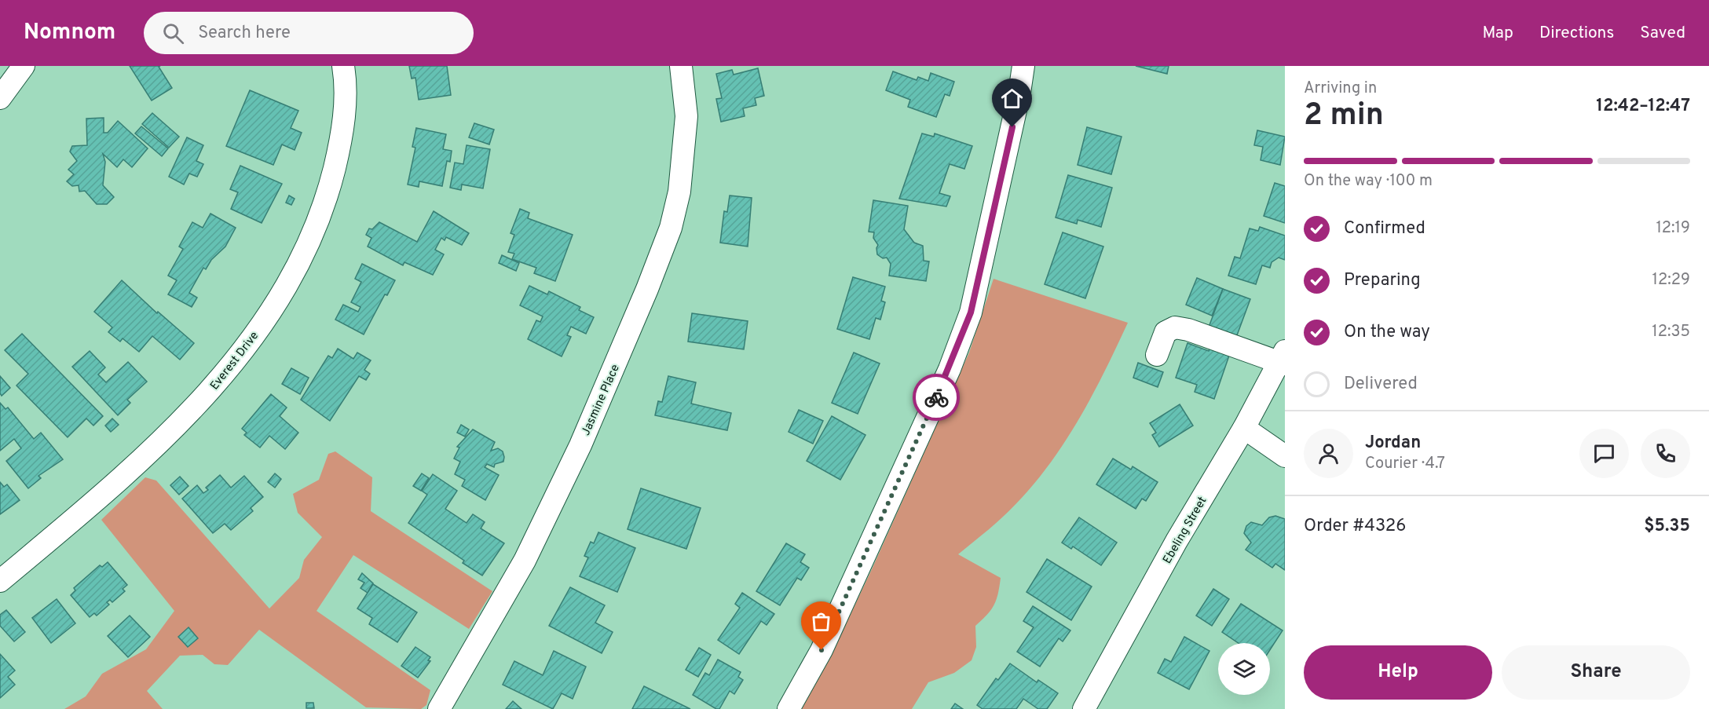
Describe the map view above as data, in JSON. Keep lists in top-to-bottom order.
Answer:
{
  "streets": {
    "street": ["Everest Drive", "Jasmine Place", "Ebeling Street"]
  },
  "page": {
    "header": "Nomnom",
    "search": "Search here",
    "nav": ["Map", "Directions", "Saved"],
    "heading": ["2 min", "Arriving in", "12:42–12:47"],
    "panel": [
      "Jordan",
      "Courier · 4.7",
      "Order #4326",
      "$5.35"
    ],
    "bar": "On the way · 100 m",
    "list": [
      ["Confirmed", "12:19"],
      ["Preparing", "12:29"],
      ["On the way", "12:35"],
      "Delivered"
    ],
    "buttons": ["Help", "Share"]
  }
}
